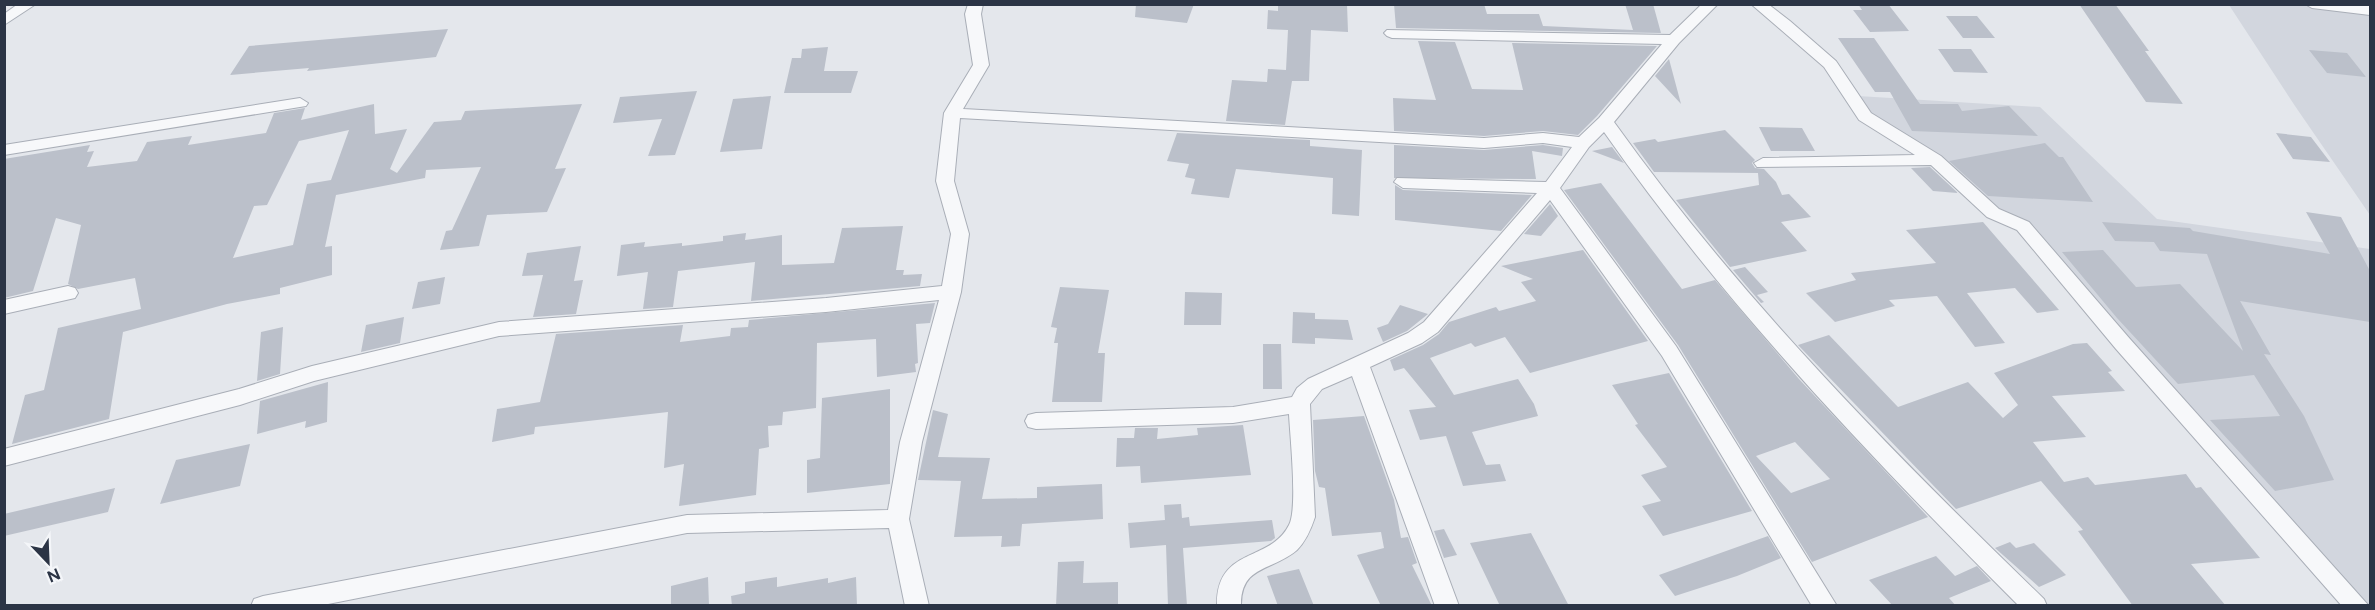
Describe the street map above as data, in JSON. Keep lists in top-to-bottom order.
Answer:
{
  "north": "bottom right"
}
